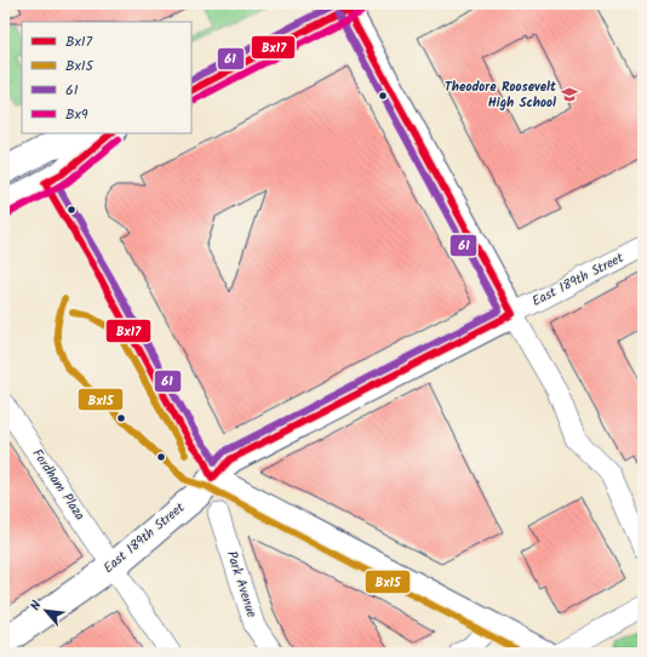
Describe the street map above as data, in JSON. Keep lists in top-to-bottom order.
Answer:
{
  "streets": {
    "main road": ["East 189th Street"],
    "street": ["Fordham Plaza", "Park Avenue"]
  },
  "crossings": [
    ["East 189th Street", "Fordham Plaza"]
  ],
  "places": {
    "school or university": ["Theodore Roosevelt High School"]
  },
  "lines": [
    "transit line Bx17",
    "transit line 61",
    "transit line Bx9",
    "transit line Bx15"
  ],
  "legend": [
    "Bx17",
    "Bx15",
    "61",
    "Bx9"
  ],
  "north": "top left"
}
